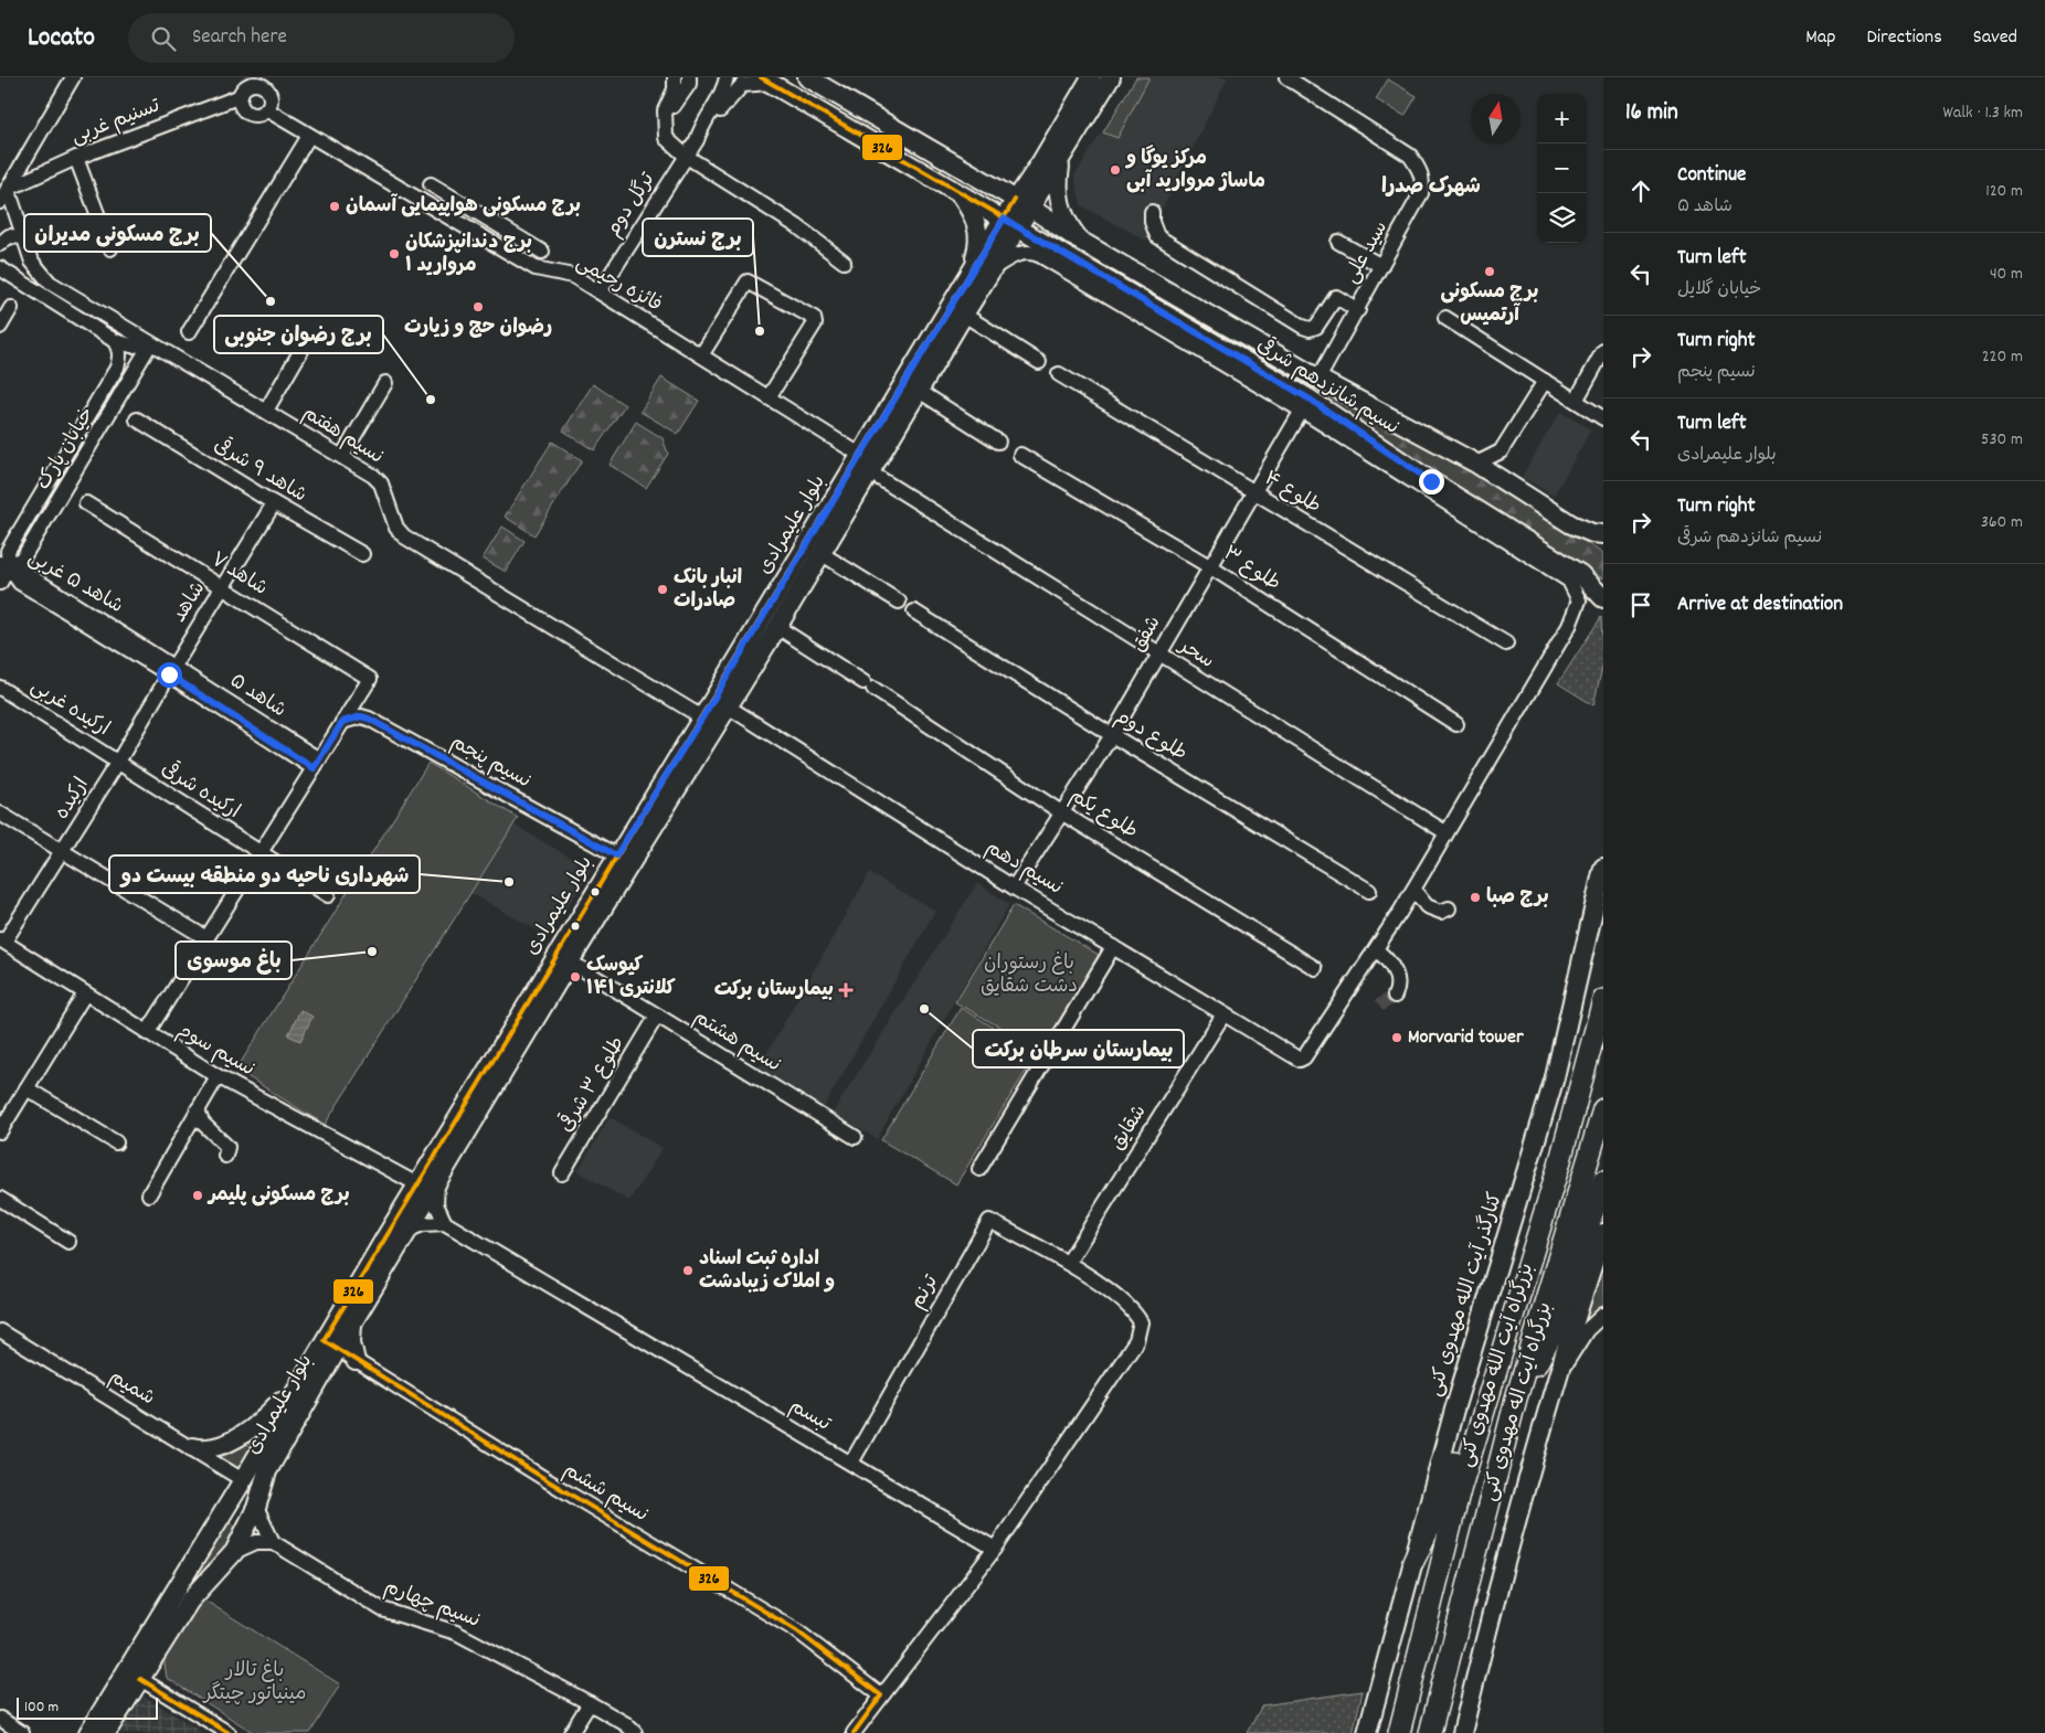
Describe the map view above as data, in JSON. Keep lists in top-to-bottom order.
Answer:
{
  "streets": {
    "highway": ["بزرگراه آیت الله مهدوی کنی", "بزرگراه آیت اله مهدوی کنی"],
    "main road": ["نسیم شانزدهم شرقی", "بلوار علیمرادی", "کنارگذر آیت الله مهدوی کنی"],
    "street": [
      "تسنیم غربی",
      "ترگل دوم",
      "سید علی",
      "فائزه رحیمی",
      "نسیم هفتم",
      "خیابان پارک",
      "شاهد ۹ شرقی",
      "طلوع ۴",
      "طلوع ۳",
      "شاهد ۷",
      "شاهد ۵ غربی",
      "شاهد",
      "شفق",
      "سحر",
      "شاهد ۵",
      "ارکیده غربی",
      "طلوع دوم",
      "نسیم پنجم",
      "ارکیده شرقی",
      "ارکیده",
      "طلوع یکم",
      "نسیم دهم",
      "نسیم هشتم",
      "نسیم سوم",
      "طلوع ۳ شرقی",
      "شقایق",
      "ترنم",
      "شمیم",
      "تبسم",
      "نسیم ششم",
      "نسیم چهارم"
    ]
  },
  "crossings": [
    ["تسنیم غربی", "فائزه رحیمی"],
    ["تسنیم غربی", "نسیم هفتم"],
    ["ترگل دوم", "فائزه رحیمی"],
    ["ترگل دوم", "نسیم شانزدهم شرقی"],
    ["سید علی", "نسیم شانزدهم شرقی"],
    ["فائزه رحیمی", "بلوار علیمرادی"],
    ["نسیم شانزدهم شرقی", "بلوار علیمرادی"],
    ["نسیم شانزدهم شرقی", "شفق"],
    ["نسیم هفتم", "خیابان پارک"],
    ["نسیم هفتم", "بلوار علیمرادی"],
    ["خیابان پارک", "شاهد ۵ غربی"],
    ["شاهد ۹ شرقی", "شاهد"],
    ["طلوع ۴", "شفق"],
    ["بلوار علیمرادی", "سحر"],
    ["بلوار علیمرادی", "نسیم پنجم"],
    ["بلوار علیمرادی", "طلوع یکم"],
    ["بلوار علیمرادی", "نسیم دهم"],
    ["بلوار علیمرادی", "نسیم هشتم"],
    ["بلوار علیمرادی", "نسیم سوم"],
    ["بلوار علیمرادی", "شمیم"],
    ["بلوار علیمرادی", "نسیم ششم"],
    ["طلوع ۳", "شفق"],
    ["شاهد ۷", "شاهد"],
    ["شاهد ۷", "نسیم پنجم"],
    ["شاهد ۵ غربی", "شاهد"],
    ["شاهد ۵ غربی", "شاهد ۵"],
    ["شاهد ۵ غربی", "ارکیده"],
    ["شاهد", "شاهد ۵"],
    ["شاهد", "ارکیده"],
    ["شفق", "سحر"],
    ["شفق", "طلوع دوم"],
    ["شفق", "طلوع یکم"],
    ["شفق", "نسیم دهم"],
    ["شاهد ۵", "ارکیده"],
    ["ارکیده غربی", "ارکیده شرقی"],
    ["ارکیده غربی", "ارکیده"],
    ["ارکیده شرقی", "ارکیده"],
    ["ارکیده", "نسیم سوم"],
    ["نسیم دهم", "شقایق"],
    ["نسیم هشتم", "طلوع ۳ شرقی"],
    ["شقایق", "ترنم"],
    ["ترنم", "تبسم"]
  ],
  "districts": ["شهرک صدرا"],
  "parks": ["باغ رستوران دشت شقایق", "باغ تالار مینیاتور چیتگر"],
  "places": {
    "other": [
      "مرکز یوگا و ماساژ مروارید آبی",
      "برج مسکونی هواپیمایی آسمان",
      "برج دندانپزشکان مروارید ۱",
      "برج مسکونی آرتمیس",
      "برج مسکونی مدیران",
      "رضوان حج و زیارت",
      "برج نسترن",
      "برج رضوان جنوبی",
      "انبار بانک صادرات",
      "شهرداری ناحیه دو منطقه بیست دو",
      "برج صبا",
      "باغ موسوی",
      "کیوسک کلانتری ۱۴۱",
      "بیمارستان سرطان برکت",
      "Morvarid tower",
      "برج مسکونی پلیمر",
      "اداره ثبت اسناد و املاک زیبادشت"
    ],
    "health": ["بیمارستان برکت"]
  },
  "lines": ["transit line 326"],
  "scale_bar": "100 m",
  "north": "top",
  "page": {
    "header": "Locato",
    "search": "Search here",
    "nav": ["Map", "Directions", "Saved"],
    "heading": ["16 min", "Walk · 1.3 km"],
    "map_buttons": ["+", "−"],
    "list": [
      ["Continue", "شاهد ۵", "120 m"],
      ["Turn left", "خیابان گلایل", "40 m"],
      ["Turn right", "نسیم پنجم", "220 m"],
      ["Turn left", "بلوار علیمرادی", "530 m"],
      ["Turn right", "نسیم شانزدهم شرقی", "360 m"],
      "Arrive at destination"
    ],
    "scale": "100 m"
  }
}
